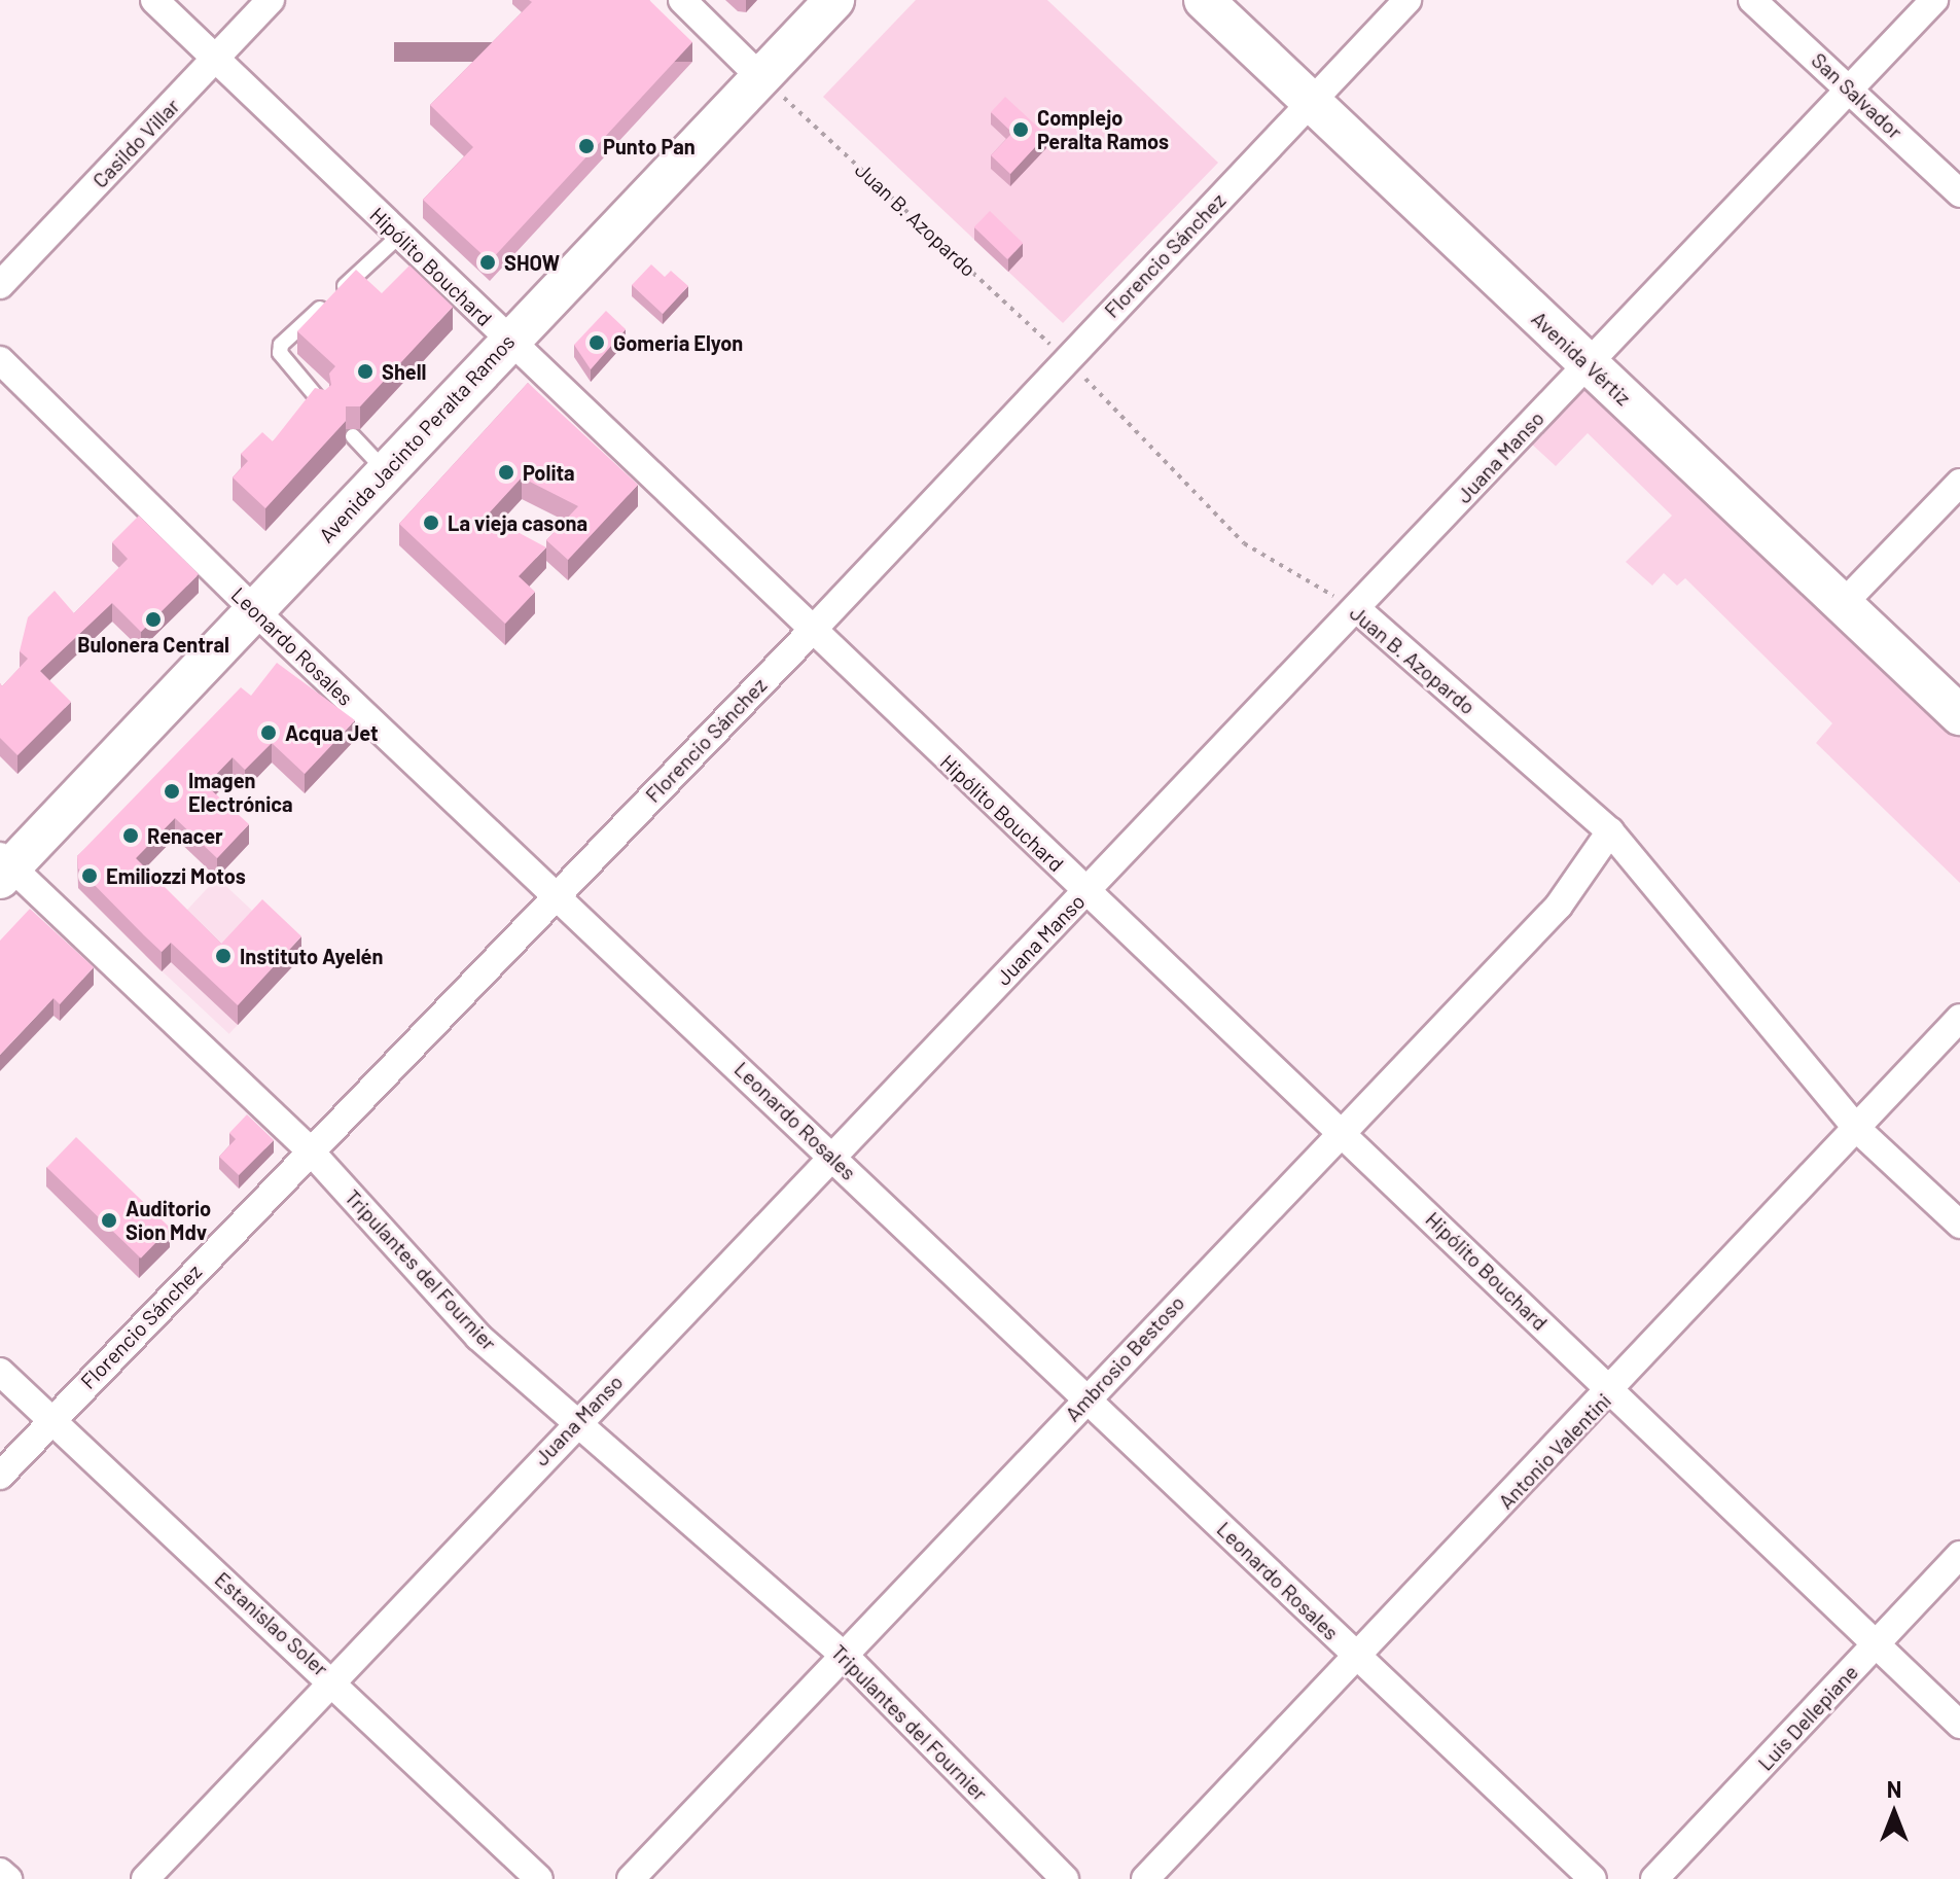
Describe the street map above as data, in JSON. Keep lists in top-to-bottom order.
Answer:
{
  "streets": {
    "main road": ["Avenida Vértiz", "Avenida Jacinto Peralta Ramos"],
    "street": [
      "San Salvador",
      "Casildo Villar",
      "Juan B. Azopardo",
      "Florencio Sánchez",
      "Hipólito Bouchard",
      "Juana Manso",
      "Leonardo Rosales",
      "Tripulantes del Fournier",
      "Ambrosio Bestoso",
      "Antonio Valentini",
      "Estanislao Soler",
      "Luis Dellepiane"
    ]
  },
  "crossings": [
    ["San Salvador", "Juana Manso"],
    ["Casildo Villar", "Hipólito Bouchard"],
    ["Juan B. Azopardo", "Florencio Sánchez"],
    ["Juan B. Azopardo", "Avenida Jacinto Peralta Ramos"],
    ["Juan B. Azopardo", "Juana Manso"],
    ["Juan B. Azopardo", "Ambrosio Bestoso"],
    ["Juan B. Azopardo", "Antonio Valentini"],
    ["Florencio Sánchez", "Hipólito Bouchard"],
    ["Florencio Sánchez", "Avenida Vértiz"],
    ["Florencio Sánchez", "Leonardo Rosales"],
    ["Florencio Sánchez", "Tripulantes del Fournier"],
    ["Florencio Sánchez", "Estanislao Soler"],
    ["Hipólito Bouchard", "Avenida Jacinto Peralta Ramos"],
    ["Hipólito Bouchard", "Juana Manso"],
    ["Hipólito Bouchard", "Ambrosio Bestoso"],
    ["Hipólito Bouchard", "Antonio Valentini"],
    ["Hipólito Bouchard", "Luis Dellepiane"],
    ["Avenida Vértiz", "Juana Manso"],
    ["Avenida Jacinto Peralta Ramos", "Leonardo Rosales"],
    ["Avenida Jacinto Peralta Ramos", "Tripulantes del Fournier"],
    ["Juana Manso", "Leonardo Rosales"],
    ["Juana Manso", "Tripulantes del Fournier"],
    ["Juana Manso", "Estanislao Soler"],
    ["Leonardo Rosales", "Ambrosio Bestoso"],
    ["Leonardo Rosales", "Antonio Valentini"],
    ["Tripulantes del Fournier", "Ambrosio Bestoso"]
  ],
  "places": [
    "Complejo Peralta Ramos",
    "Punto Pan",
    "SHOW",
    "Gomeria Elyon",
    "Shell",
    "Polita",
    "La vieja casona",
    "Bulonera Central",
    "Acqua Jet",
    "Imagen Electrónica",
    "Renacer",
    "Emiliozzi Motos",
    "Instituto Ayelén",
    "Auditorio Sion Mdv"
  ],
  "north": "top"
}
